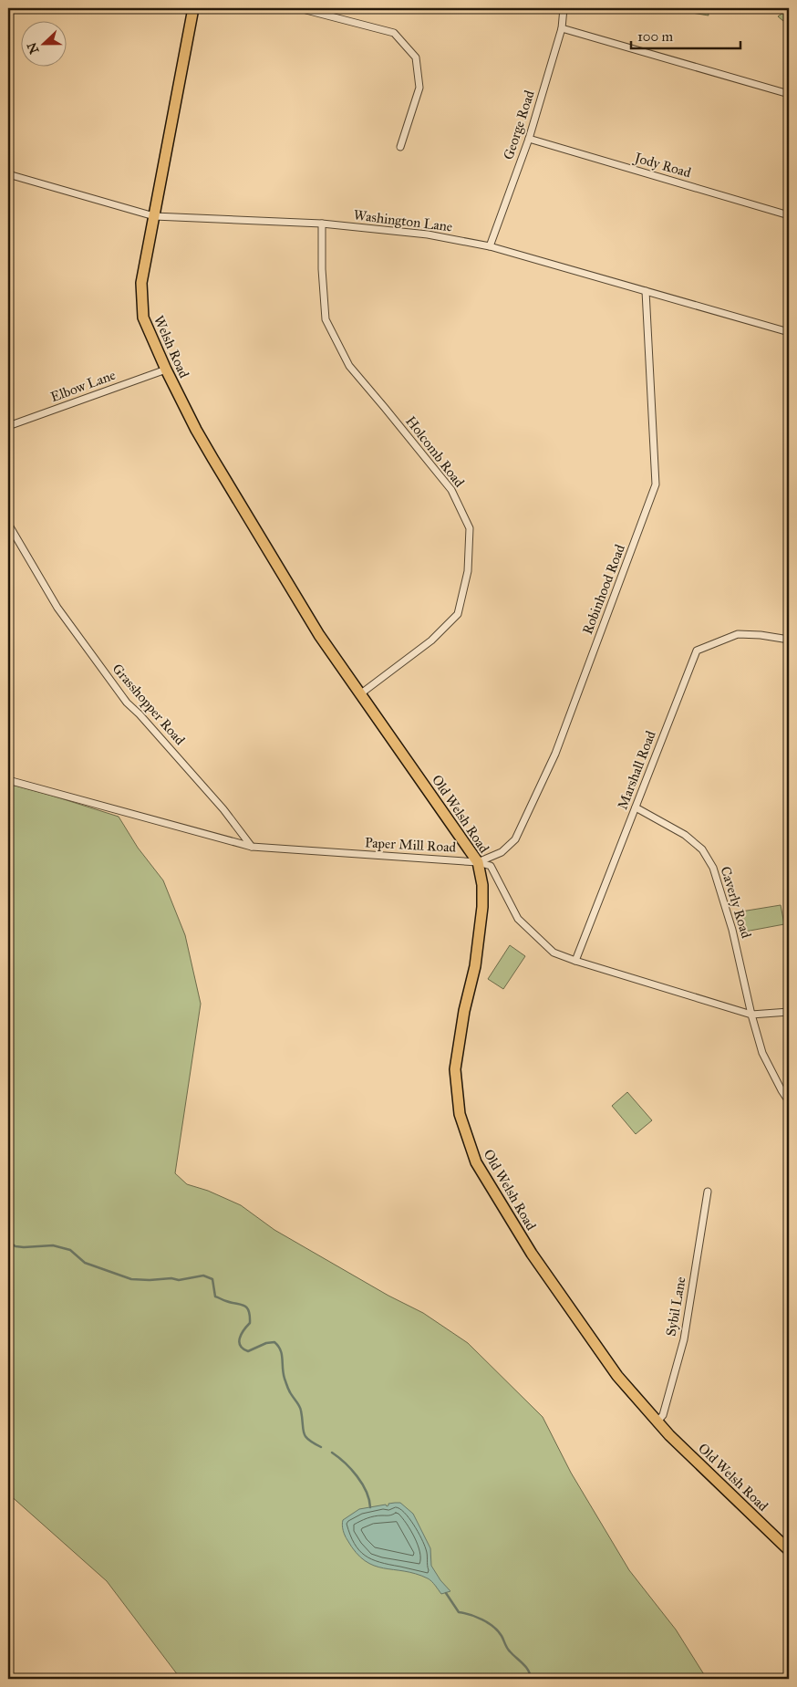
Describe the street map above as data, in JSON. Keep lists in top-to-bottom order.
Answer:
{
  "streets": {
    "main road": ["Welsh Road", "Old Welsh Road"],
    "street": [
      "George Road",
      "Jody Road",
      "Washington Lane",
      "Elbow Lane",
      "Holcomb Road",
      "Robinhood Road",
      "Grasshopper Road",
      "Marshall Road",
      "Paper Mill Road",
      "Caverly Road",
      "Sybil Lane"
    ]
  },
  "crossings": [
    ["George Road", "Jody Road"],
    ["George Road", "Washington Lane"],
    ["Washington Lane", "Welsh Road"],
    ["Washington Lane", "Holcomb Road"],
    ["Washington Lane", "Robinhood Road"],
    ["Welsh Road", "Elbow Lane"],
    ["Welsh Road", "Old Welsh Road"],
    ["Holcomb Road", "Old Welsh Road"],
    ["Robinhood Road", "Old Welsh Road"],
    ["Robinhood Road", "Paper Mill Road"],
    ["Grasshopper Road", "Paper Mill Road"],
    ["Marshall Road", "Caverly Road"],
    ["Old Welsh Road", "Paper Mill Road"],
    ["Old Welsh Road", "Sybil Lane"]
  ],
  "scale_bar": "100 m",
  "north": "left"
}
